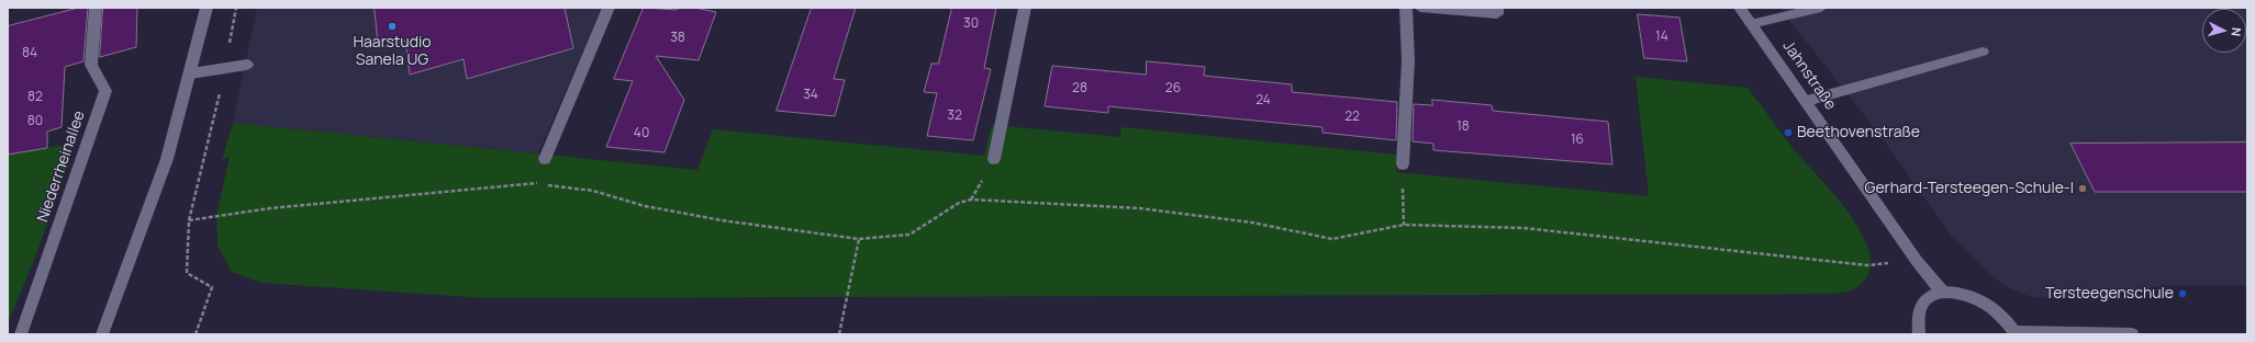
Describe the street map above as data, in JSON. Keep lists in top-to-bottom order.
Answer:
{
  "streets": {
    "street": ["Jahnstraße", "Niederrheinallee"]
  },
  "places": [
    "Haarstudio Sanela UG",
    "Beethovenstraße",
    "Gerhard-Tersteegen-Schule-I",
    "Tersteegenschule"
  ],
  "house_numbers": [
    "30",
    "14",
    "38",
    "84",
    "28",
    "26",
    "34",
    "82",
    "24",
    "32",
    "22",
    "80",
    "18",
    "40",
    "16"
  ],
  "north": "right"
}
